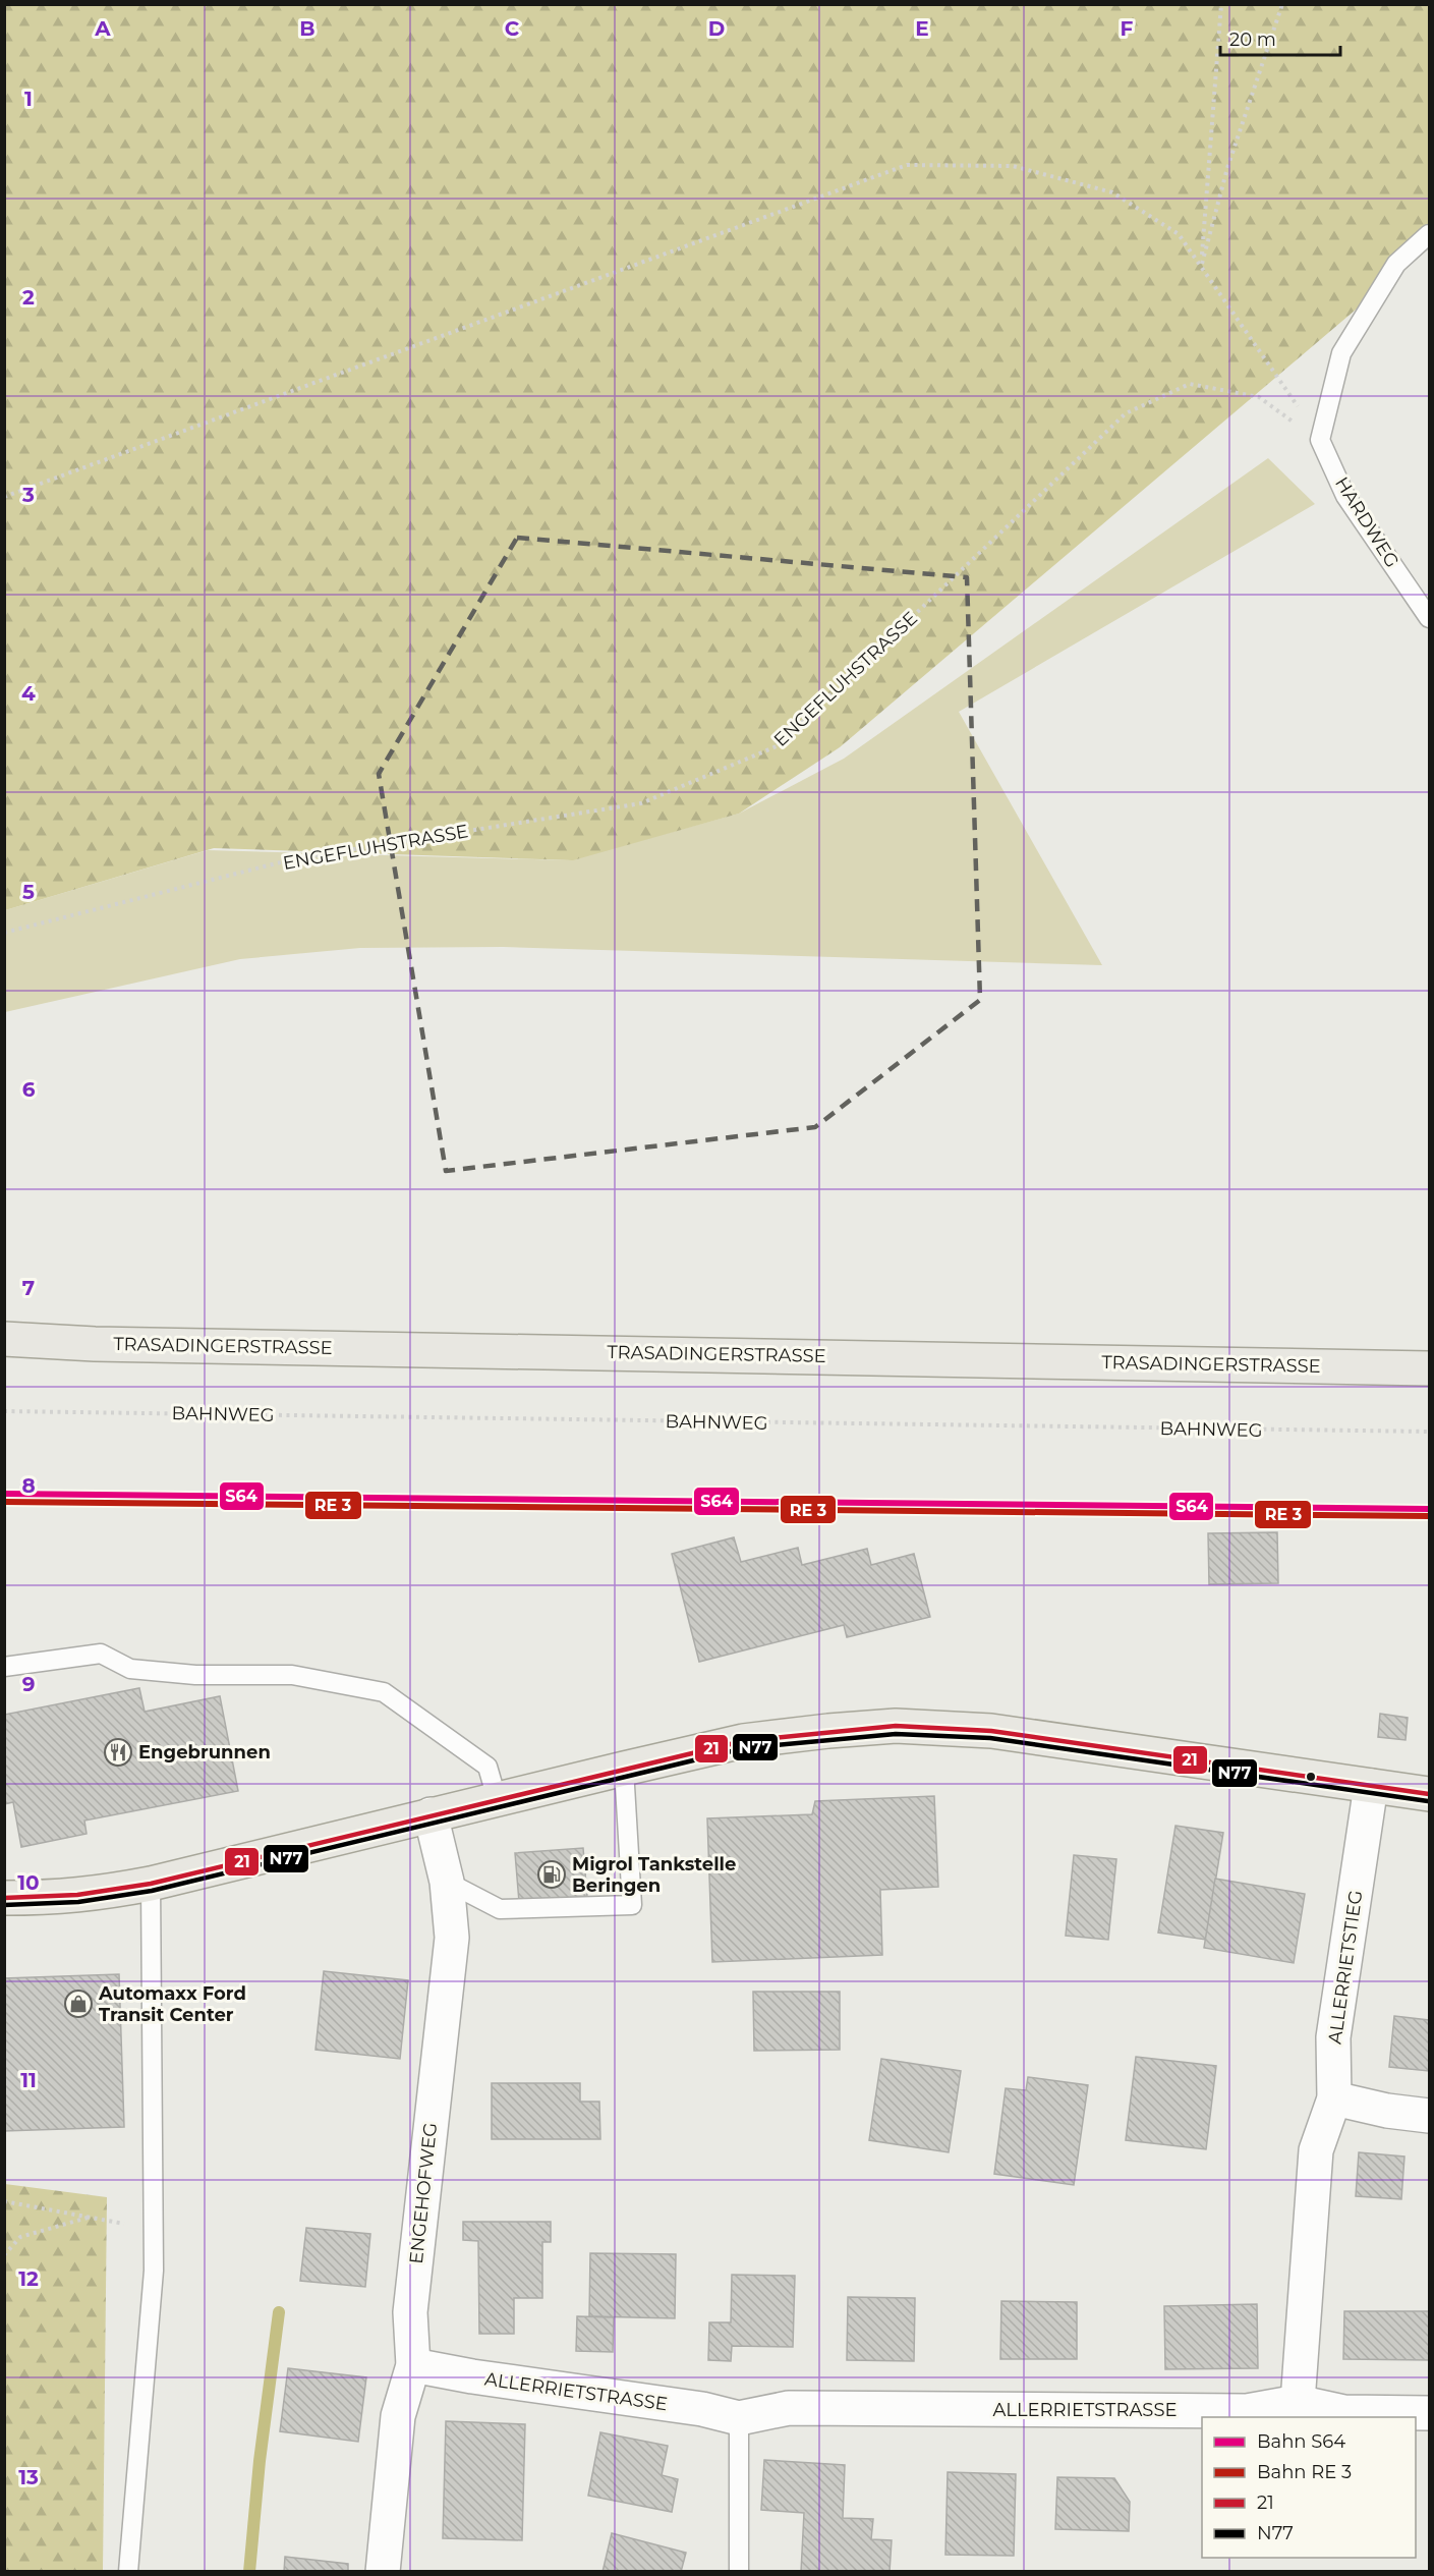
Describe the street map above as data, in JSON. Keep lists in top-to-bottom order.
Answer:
{
  "streets": {
    "main road": ["TRASADINGERSTRASSE"],
    "street": ["ALLERRIETSTIEG", "ENGEHOFWEG", "ALLERRIETSTRASSE"],
    "lane": ["HARDWEG"],
    "path": ["ENGEFLUHSTRASSE", "BAHNWEG"]
  },
  "crossings": [
    ["HARDWEG", "ENGEFLUHSTRASSE"],
    ["ALLERRIETSTIEG", "ALLERRIETSTRASSE"],
    ["ENGEHOFWEG", "ALLERRIETSTRASSE"]
  ],
  "places": {
    "restaurant": ["Engebrunnen"],
    "fuel station": ["Migrol Tankstelle Beringen"],
    "shop": ["Automaxx Ford Transit Center"]
  },
  "lines": ["rail line S64", "transit line 21", "transit line N77"],
  "legend": [
    "Bahn S64",
    "Bahn RE 3",
    "21",
    "N77"
  ],
  "scale_bar": "20 m",
  "grid": {
    "columns": [
      "A",
      "B",
      "C",
      "D",
      "E",
      "F"
    ],
    "rows": [
      "1",
      "2",
      "3",
      "4",
      "5",
      "6",
      "7",
      "8",
      "9",
      "10",
      "11",
      "12",
      "13"
    ]
  }
}
